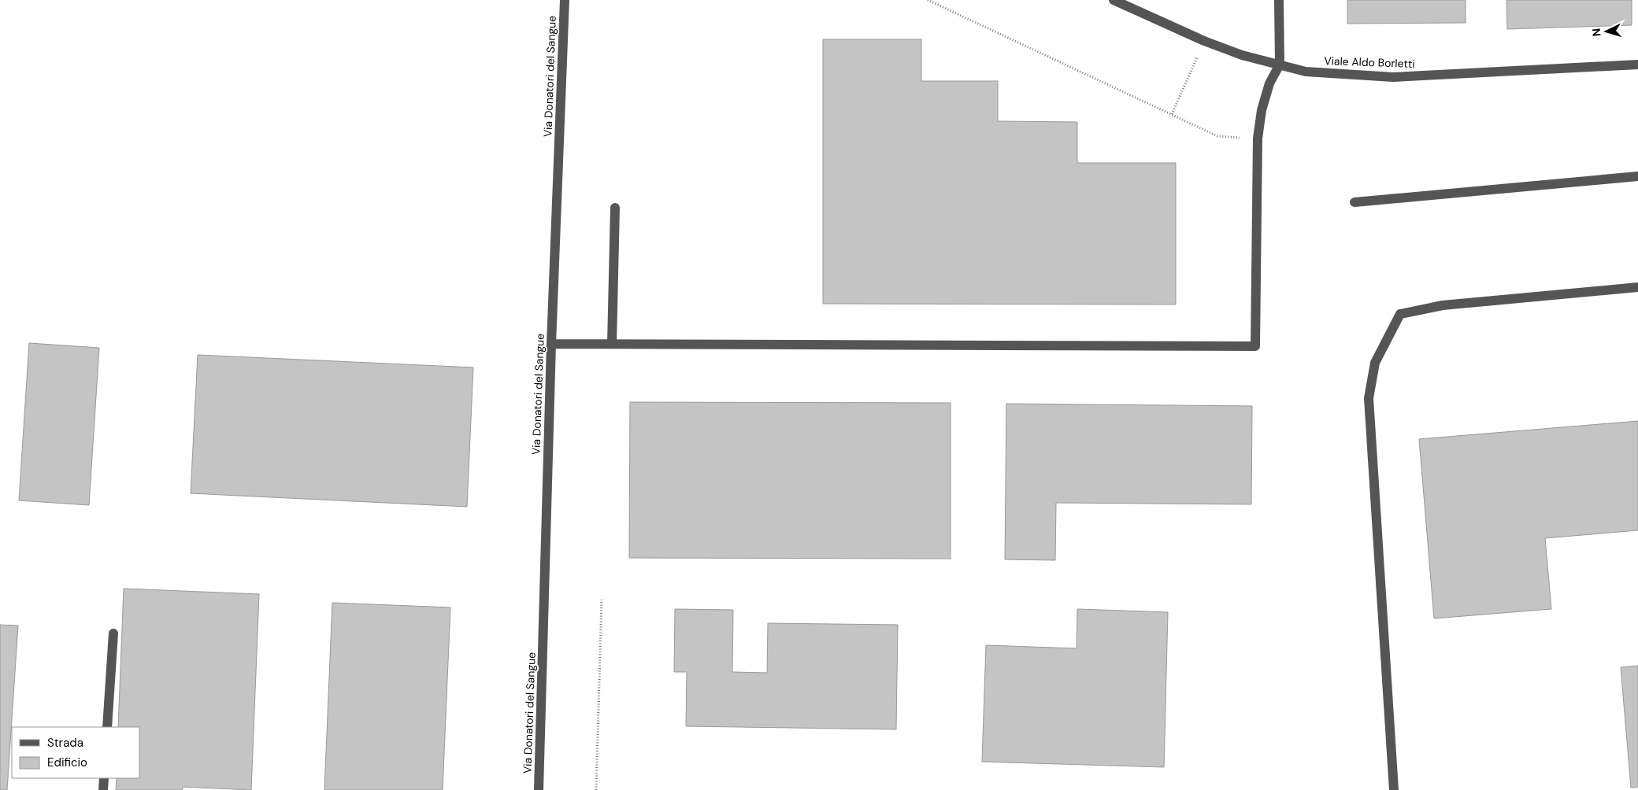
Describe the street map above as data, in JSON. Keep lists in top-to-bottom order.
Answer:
{
  "streets": {
    "street": ["Viale Aldo Borletti", "Via Donatori del Sangue"]
  },
  "legend": ["Strada", "Edificio"],
  "north": "left"
}
